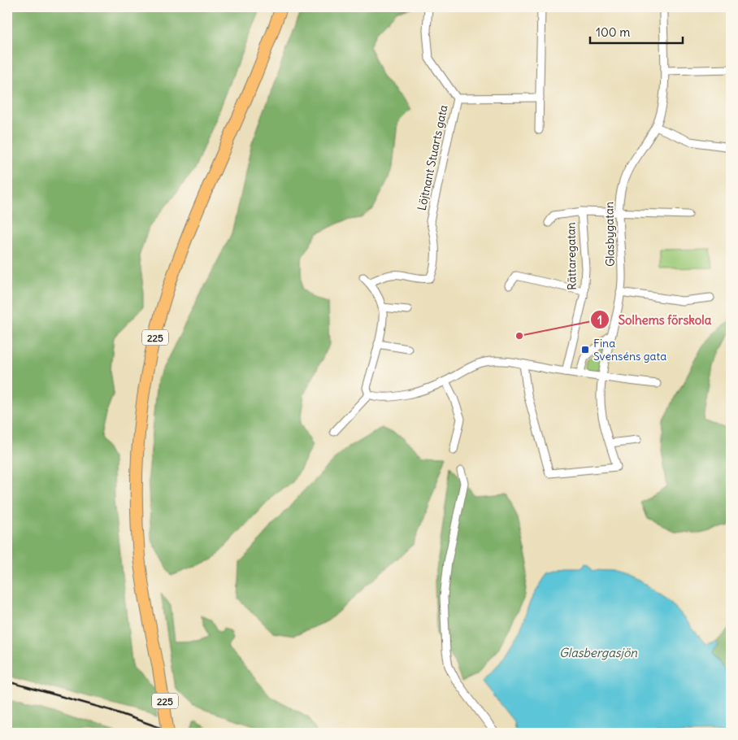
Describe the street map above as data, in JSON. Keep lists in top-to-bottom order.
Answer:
{
  "streets": {
    "main road": ["225"],
    "street": ["Löjtnant Stuarts gata", "Glasbygatan", "Rättaregatan"]
  },
  "water": ["Glasbergasjön"],
  "places": {
    "other": ["Solhems förskola"],
    "transit": ["Fina Svenséns gata"]
  },
  "scale_bar": "100 m"
}
